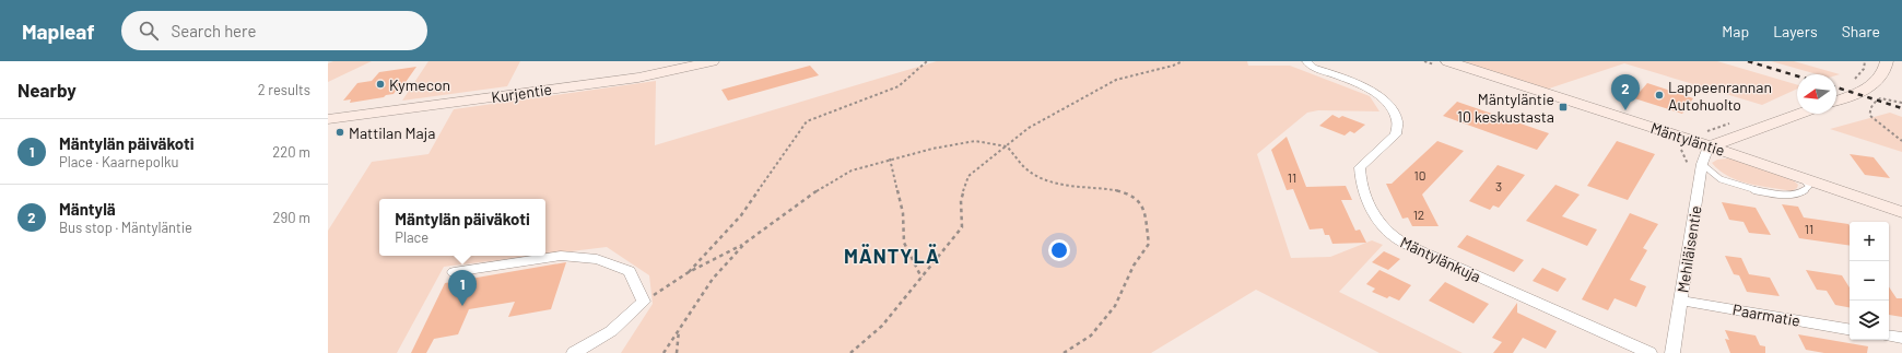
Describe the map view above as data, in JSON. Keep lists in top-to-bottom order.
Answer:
{
  "streets": {
    "street": [
      "Kurjentie",
      "Mäntyläntie",
      "Mehiläisentie",
      "Mäntylänkuja",
      "Paarmatie"
    ]
  },
  "crossings": [
    ["Mäntyläntie", "Mehiläisentie"],
    ["Mehiläisentie", "Paarmatie"]
  ],
  "districts": ["MÄNTYLÄ"],
  "places": {
    "other": ["Kymecon", "Lappeenrannan Autohuolto", "Mattilan Maja"],
    "transit": ["Mäntyläntie 10 keskustasta"]
  },
  "house_numbers": [
    "10",
    "11",
    "3",
    "12",
    "11"
  ],
  "north": "left",
  "page": {
    "header": "Mapleaf",
    "search": "Search here",
    "nav": ["Map", "Layers", "Share"],
    "heading": ["Nearby", "2 results"],
    "pins": ["2", "1"],
    "list": [
      {
        "mark": "1",
        "name": "Mäntylän päiväkoti",
        "note": "Place · Kaarnepolku",
        "value": "220 m"
      },
      {
        "mark": "2",
        "name": "Mäntylä",
        "note": "Bus stop · Mäntyläntie",
        "value": "290 m"
      }
    ],
    "popup": ["Mäntylän päiväkoti", "Place"],
    "map_buttons": ["+", "−"]
  }
}
